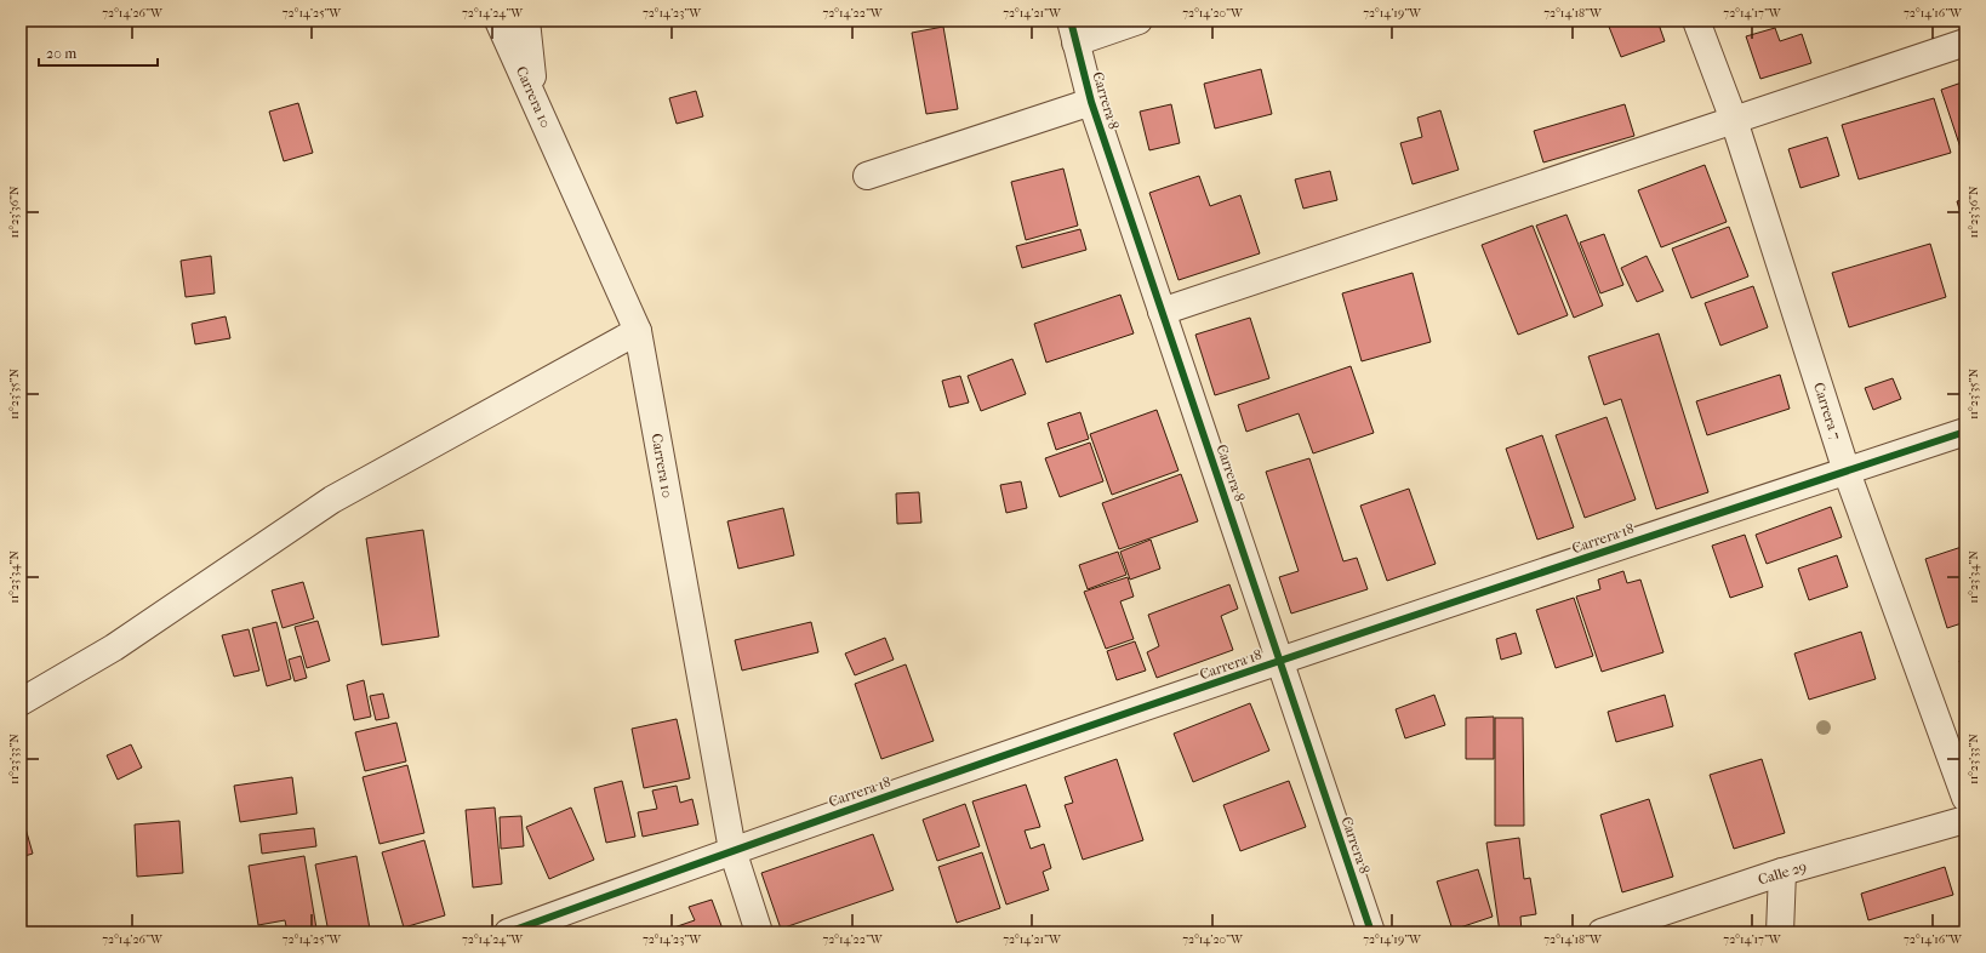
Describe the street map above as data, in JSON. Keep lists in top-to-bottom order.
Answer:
{
  "streets": {
    "street": [
      "Carrera 10",
      "Carrera 8",
      "Carrera 7",
      "Carrera 18",
      "Calle 29"
    ]
  },
  "crossings": [
    ["Carrera 10", "Carrera 18"],
    ["Carrera 8", "Carrera 18"],
    ["Carrera 7", "Carrera 18"]
  ],
  "scale_bar": "20 m",
  "coordinates": [
    "72°14'26\"W",
    "72°14'25\"W",
    "72°14'24\"W",
    "72°14'23\"W",
    "72°14'22\"W",
    "72°14'21\"W",
    "72°14'20\"W",
    "72°14'19\"W",
    "72°14'18\"W",
    "72°14'17\"W",
    "72°14'16\"W",
    "11°23'36\"N",
    "11°23'35\"N",
    "11°23'34\"N",
    "11°23'33\"N"
  ]
}
